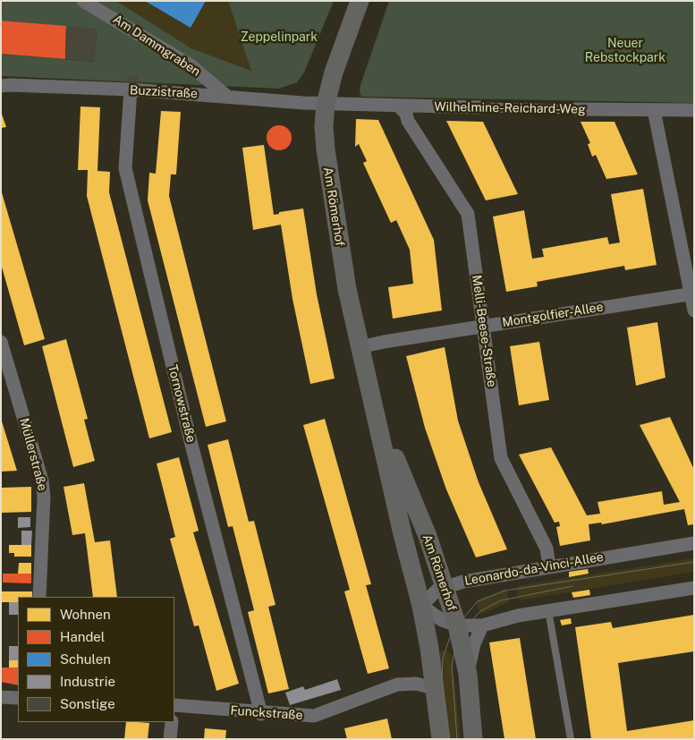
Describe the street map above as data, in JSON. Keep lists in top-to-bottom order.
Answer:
{
  "streets": {
    "main road": ["Am Römerhof"],
    "street": [
      "Am Dammgraben",
      "Buzzistraße",
      "Wilhelmine-Reichard-Weg",
      "Montgolfier-Allee",
      "Melli-Beese-Straße",
      "Tornowstraße",
      "Müllerstraße",
      "Leonardo-da-Vinci-Allee",
      "Funckstraße"
    ]
  },
  "crossings": [
    ["Am Dammgraben", "Buzzistraße"],
    ["Buzzistraße", "Wilhelmine-Reichard-Weg"],
    ["Buzzistraße", "Am Römerhof"],
    ["Buzzistraße", "Tornowstraße"],
    ["Wilhelmine-Reichard-Weg", "Am Römerhof"],
    ["Wilhelmine-Reichard-Weg", "Melli-Beese-Straße"],
    ["Am Römerhof", "Montgolfier-Allee"],
    ["Am Römerhof", "Leonardo-da-Vinci-Allee"],
    ["Am Römerhof", "Funckstraße"],
    ["Montgolfier-Allee", "Melli-Beese-Straße"],
    ["Melli-Beese-Straße", "Leonardo-da-Vinci-Allee"],
    ["Tornowstraße", "Funckstraße"]
  ],
  "parks": ["Zeppelinpark", "Neuer Rebstockpark"],
  "legend": [
    "Wohnen",
    "Handel",
    "Schulen",
    "Industrie",
    "Sonstige"
  ]
}
